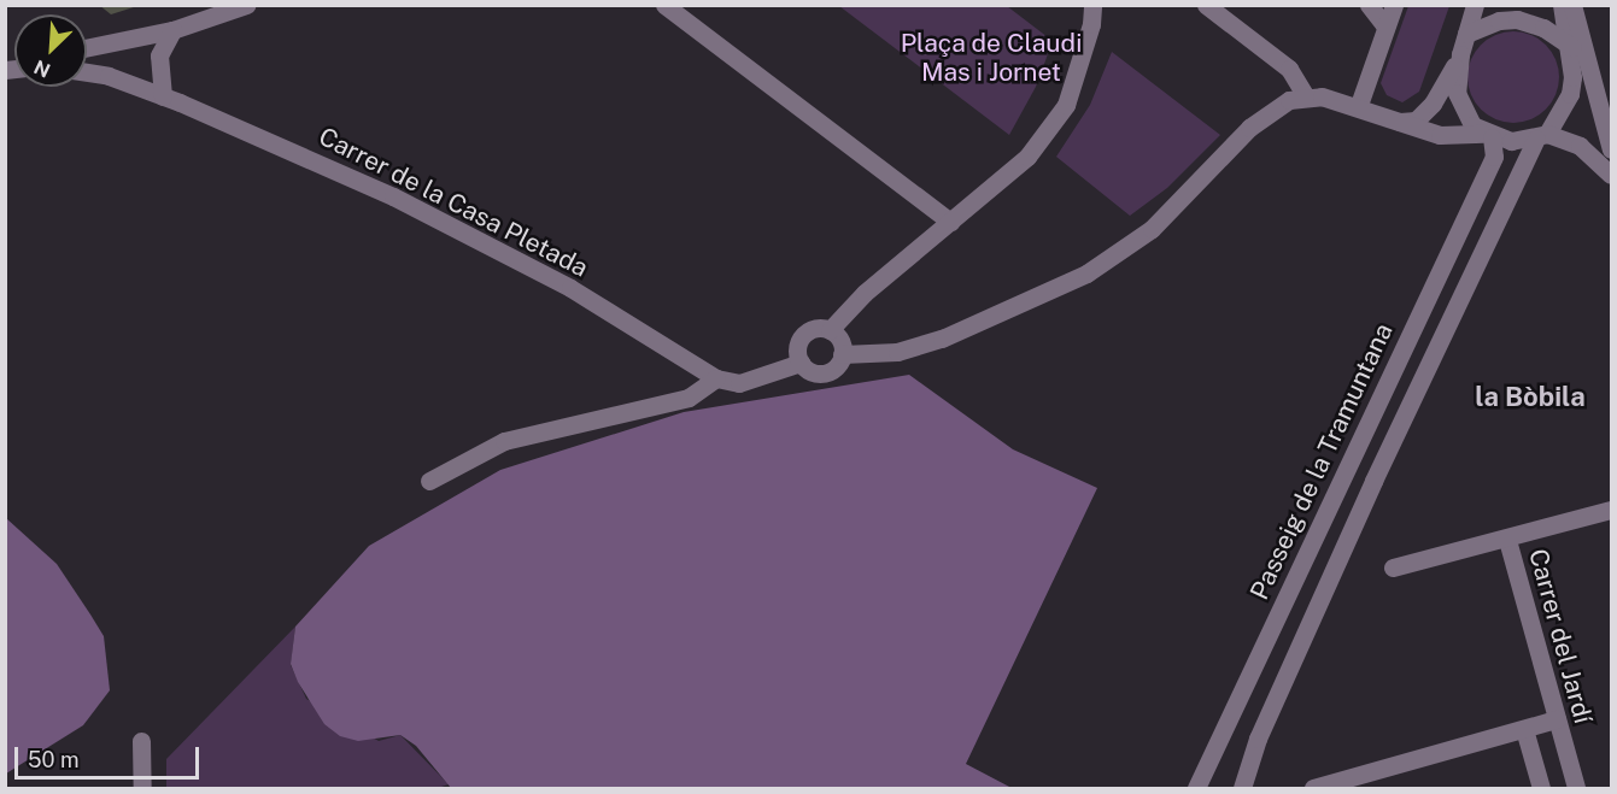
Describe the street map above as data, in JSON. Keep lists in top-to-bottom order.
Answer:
{
  "streets": {
    "street": ["Carrer de la Casa Pletada", "Passeig de la Tramuntana", "Carrer del Jardí"]
  },
  "districts": ["la Bòbila"],
  "parks": ["Plaça de Claudi Mas i Jornet"],
  "scale_bar": "50 m",
  "north": "bottom left"
}
